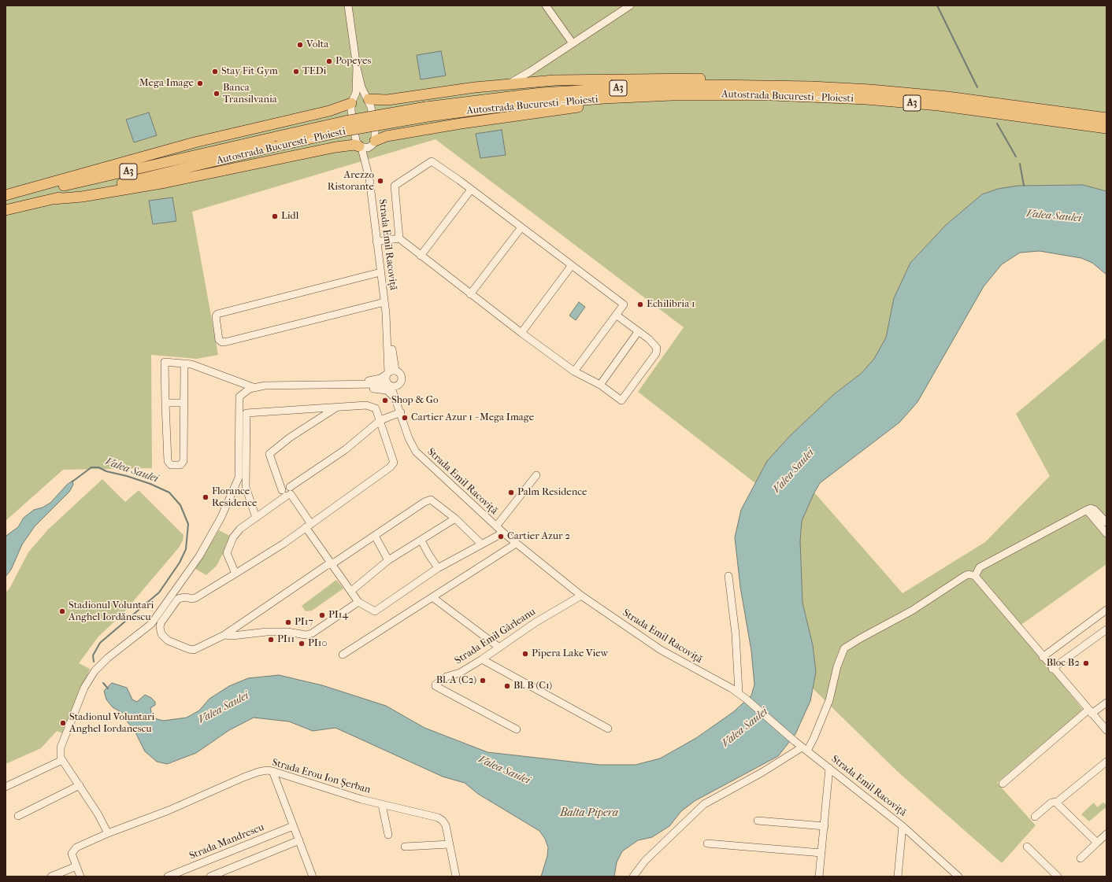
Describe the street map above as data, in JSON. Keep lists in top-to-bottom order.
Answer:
{
  "streets": {
    "highway": ["A3", "Autostrada Bucuresti - Ploiesti"],
    "street": [
      "Strada Emil Racoviță",
      "Strada Emil Gârleanu",
      "Strada Erou Ion Șerban",
      "Strada Mandrescu"
    ]
  },
  "crossings": [
    ["Strada Emil Racoviță", "Strada Emil Gârleanu"]
  ],
  "water": ["Valea Saulei", "Balta Pipera"],
  "places": [
    "Volta",
    "Popeyes",
    "Stay Fit Gym",
    "TEDi",
    "Mega Image",
    "Banca Transilvania",
    "Arezzo Ristorante",
    "Lidl",
    "Echilibria 1",
    "Shop & Go",
    "Cartier Azur 1 - Mega Image",
    "Palm Residence",
    "Florance Residence",
    "Cartier Azur 2",
    "Stadionul Voluntari Anghel Iordănescu",
    "PI14",
    "PI17",
    "PI11",
    "PI10",
    "Pipera Lake View",
    "Bloc B2",
    "Bl. A (C2)",
    "Bl. B (C1)",
    "Stadionul Voluntari Anghel Iordanescu"
  ]
}
